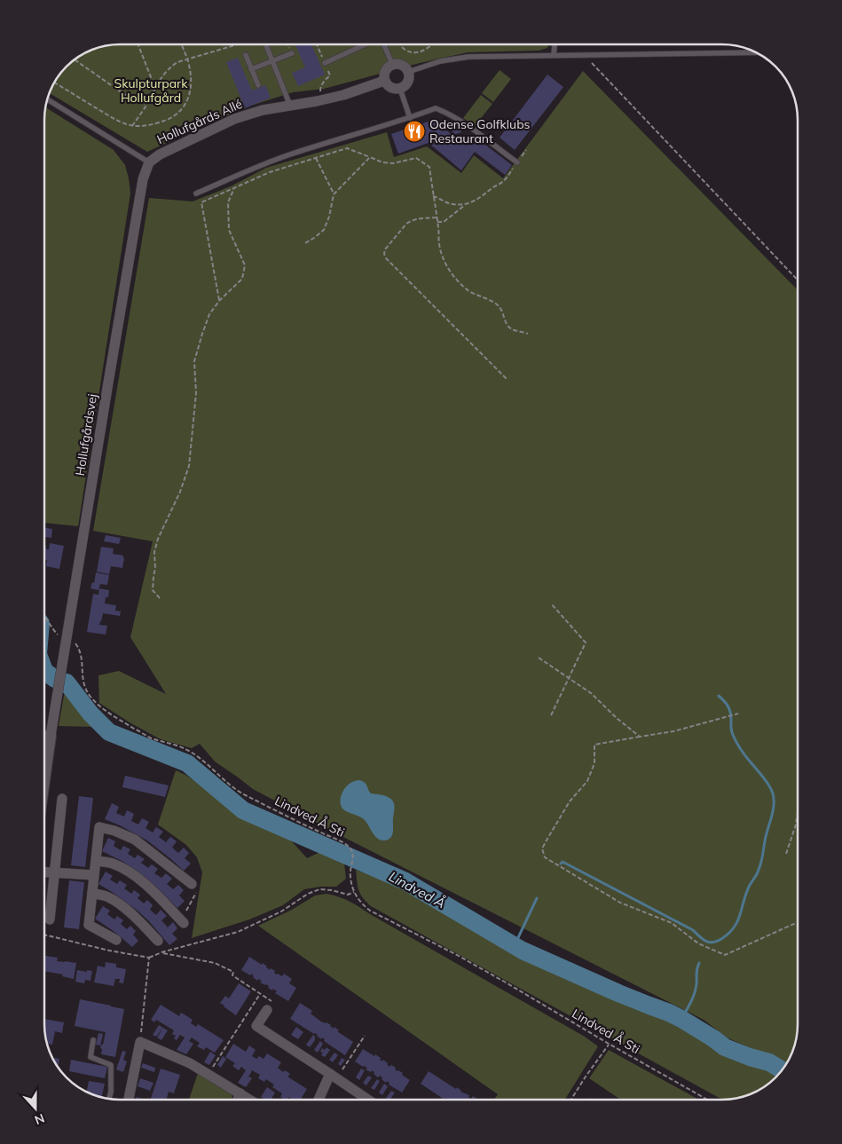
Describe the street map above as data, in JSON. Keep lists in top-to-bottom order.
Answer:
{
  "streets": {
    "street": ["Hollufgårds Allé", "Hollufgårdsvej"],
    "path": ["Lindved Å Sti"]
  },
  "crossings": [
    ["Hollufgårds Allé", "Hollufgårdsvej"],
    ["Hollufgårdsvej", "Lindved Å Sti"]
  ],
  "water": ["Lindved Å"],
  "parks": ["Skulpturpark Hollufgård"],
  "places": {
    "restaurant": ["Odense Golfklubs Restaurant"]
  },
  "north": "bottom"
}
